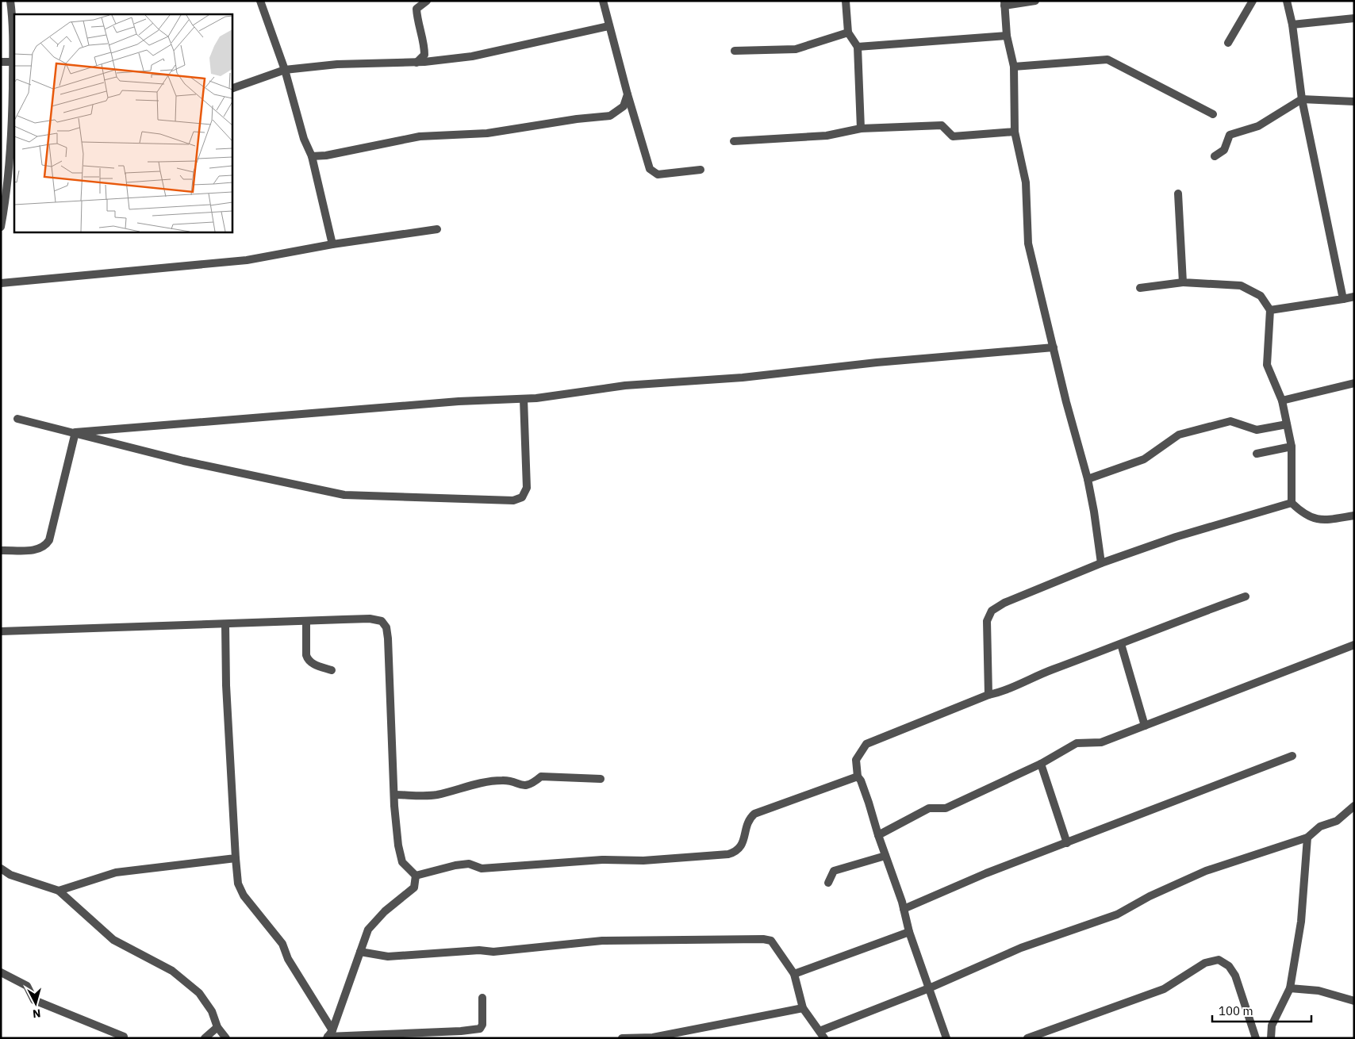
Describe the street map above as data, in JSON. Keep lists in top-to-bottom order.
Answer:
{
  "scale_bar": "100 m",
  "north": "bottom"
}
